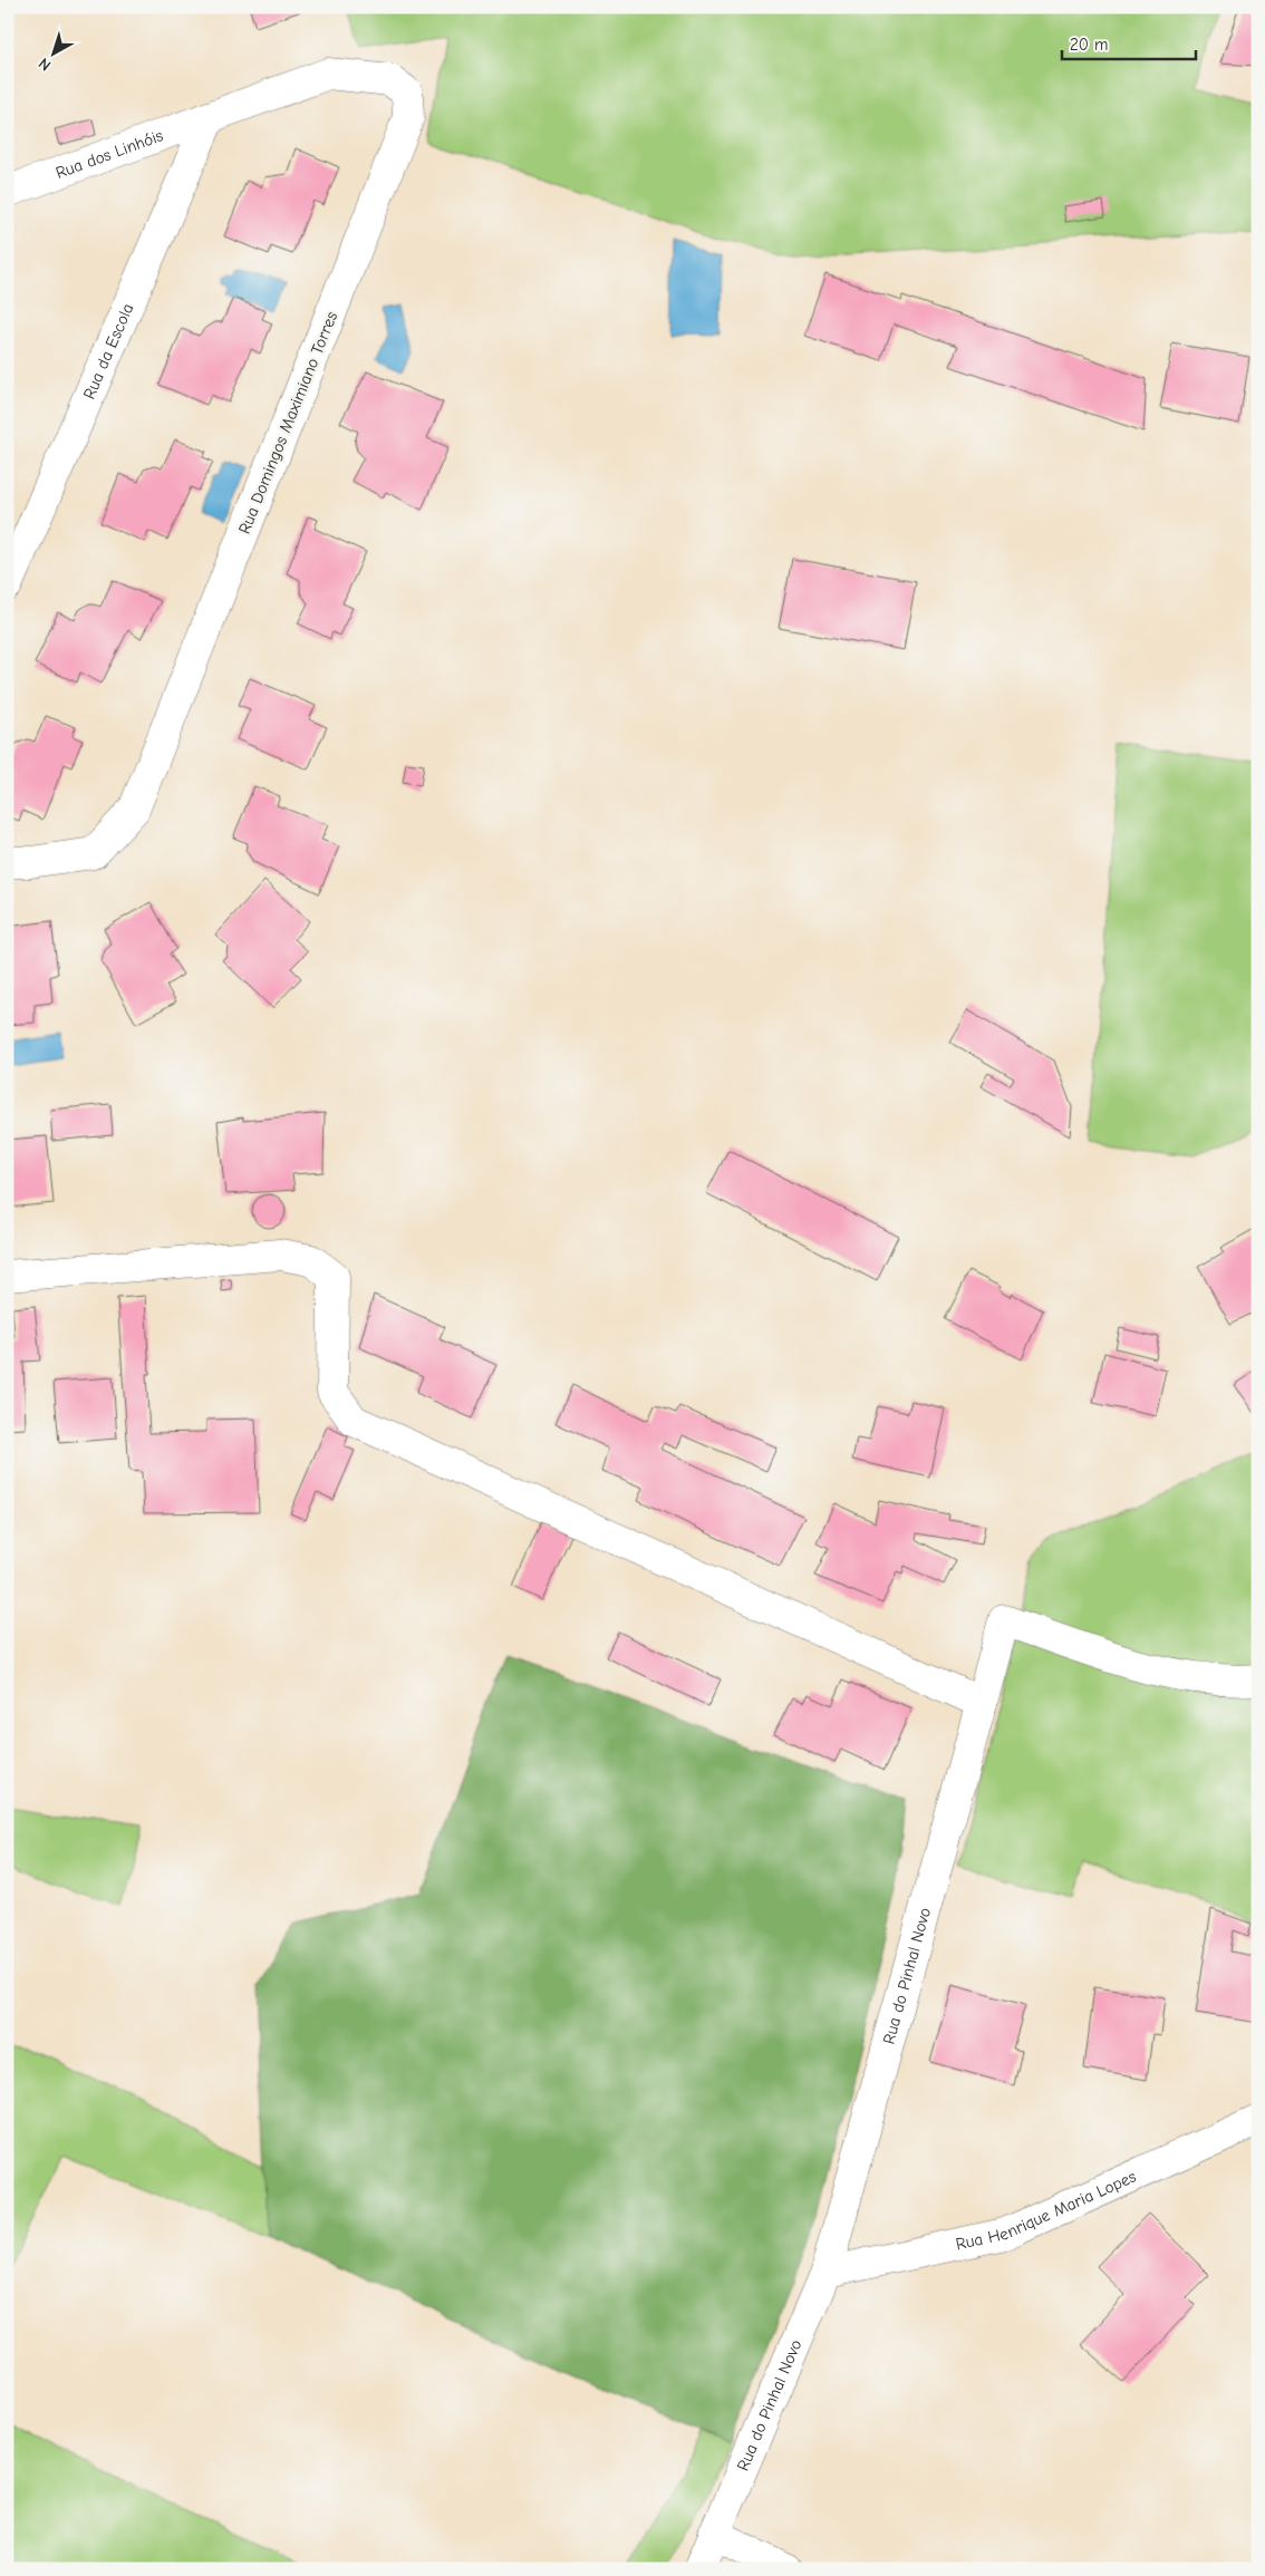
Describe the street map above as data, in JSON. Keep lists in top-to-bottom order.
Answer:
{
  "streets": {
    "street": [
      "Rua dos Linhóis",
      "Rua da Escola",
      "Rua Domingos Maximiano Torres",
      "Rua do Pinhal Novo",
      "Rua Henrique Maria Lopes"
    ]
  },
  "crossings": [
    ["Rua dos Linhóis", "Rua da Escola"],
    ["Rua dos Linhóis", "Rua Domingos Maximiano Torres"],
    ["Rua da Escola", "Rua Domingos Maximiano Torres"],
    ["Rua do Pinhal Novo", "Rua Henrique Maria Lopes"]
  ],
  "scale_bar": "20 m",
  "north": "bottom left"
}
